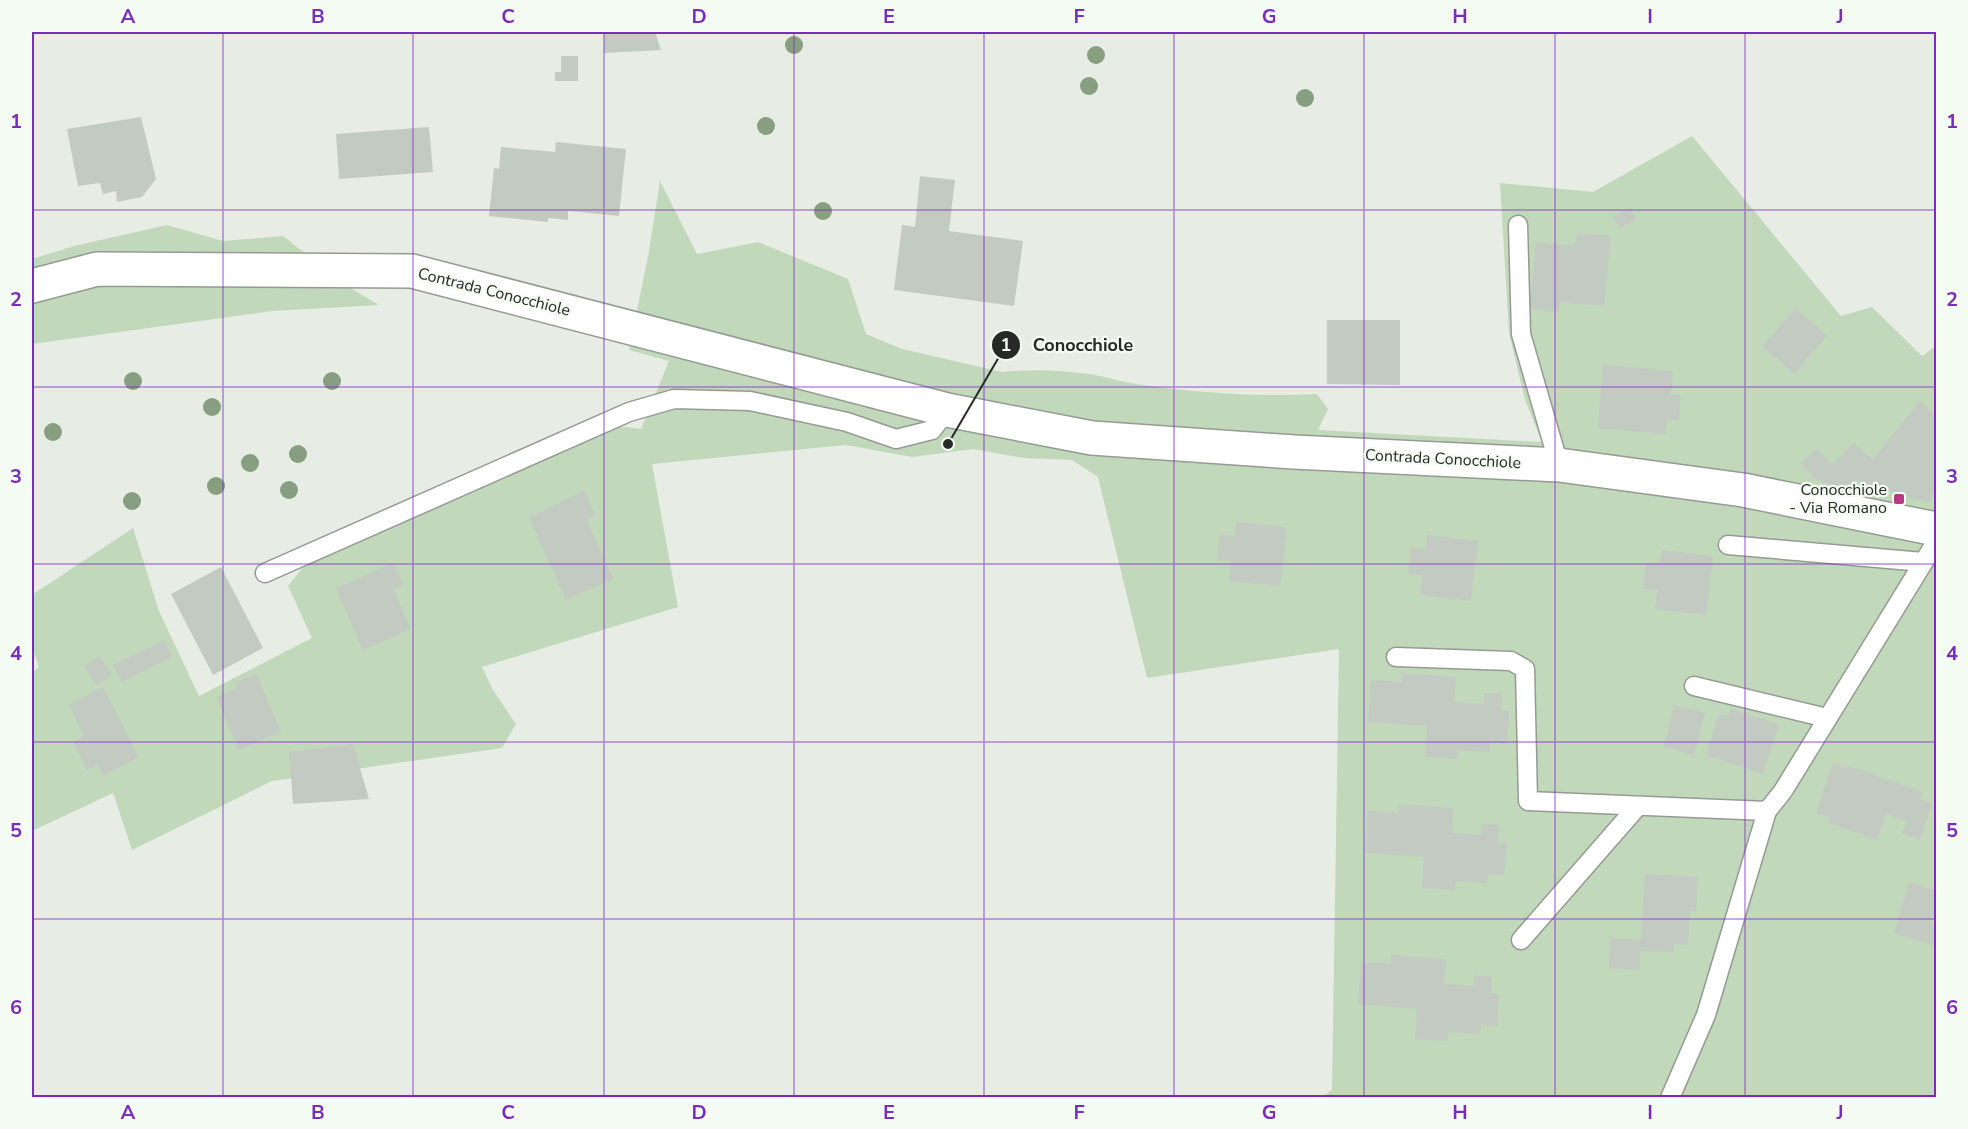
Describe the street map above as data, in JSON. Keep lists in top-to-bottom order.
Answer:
{
  "streets": {
    "street": ["Contrada Conocchiole"]
  },
  "places": {
    "other": ["Conocchiole"],
    "transit": ["Conocchiole - Via Romano"]
  },
  "grid": {
    "columns": [
      "A",
      "B",
      "C",
      "D",
      "E",
      "F",
      "G",
      "H",
      "I",
      "J"
    ],
    "rows": [
      "1",
      "2",
      "3",
      "4",
      "5",
      "6"
    ]
  }
}
